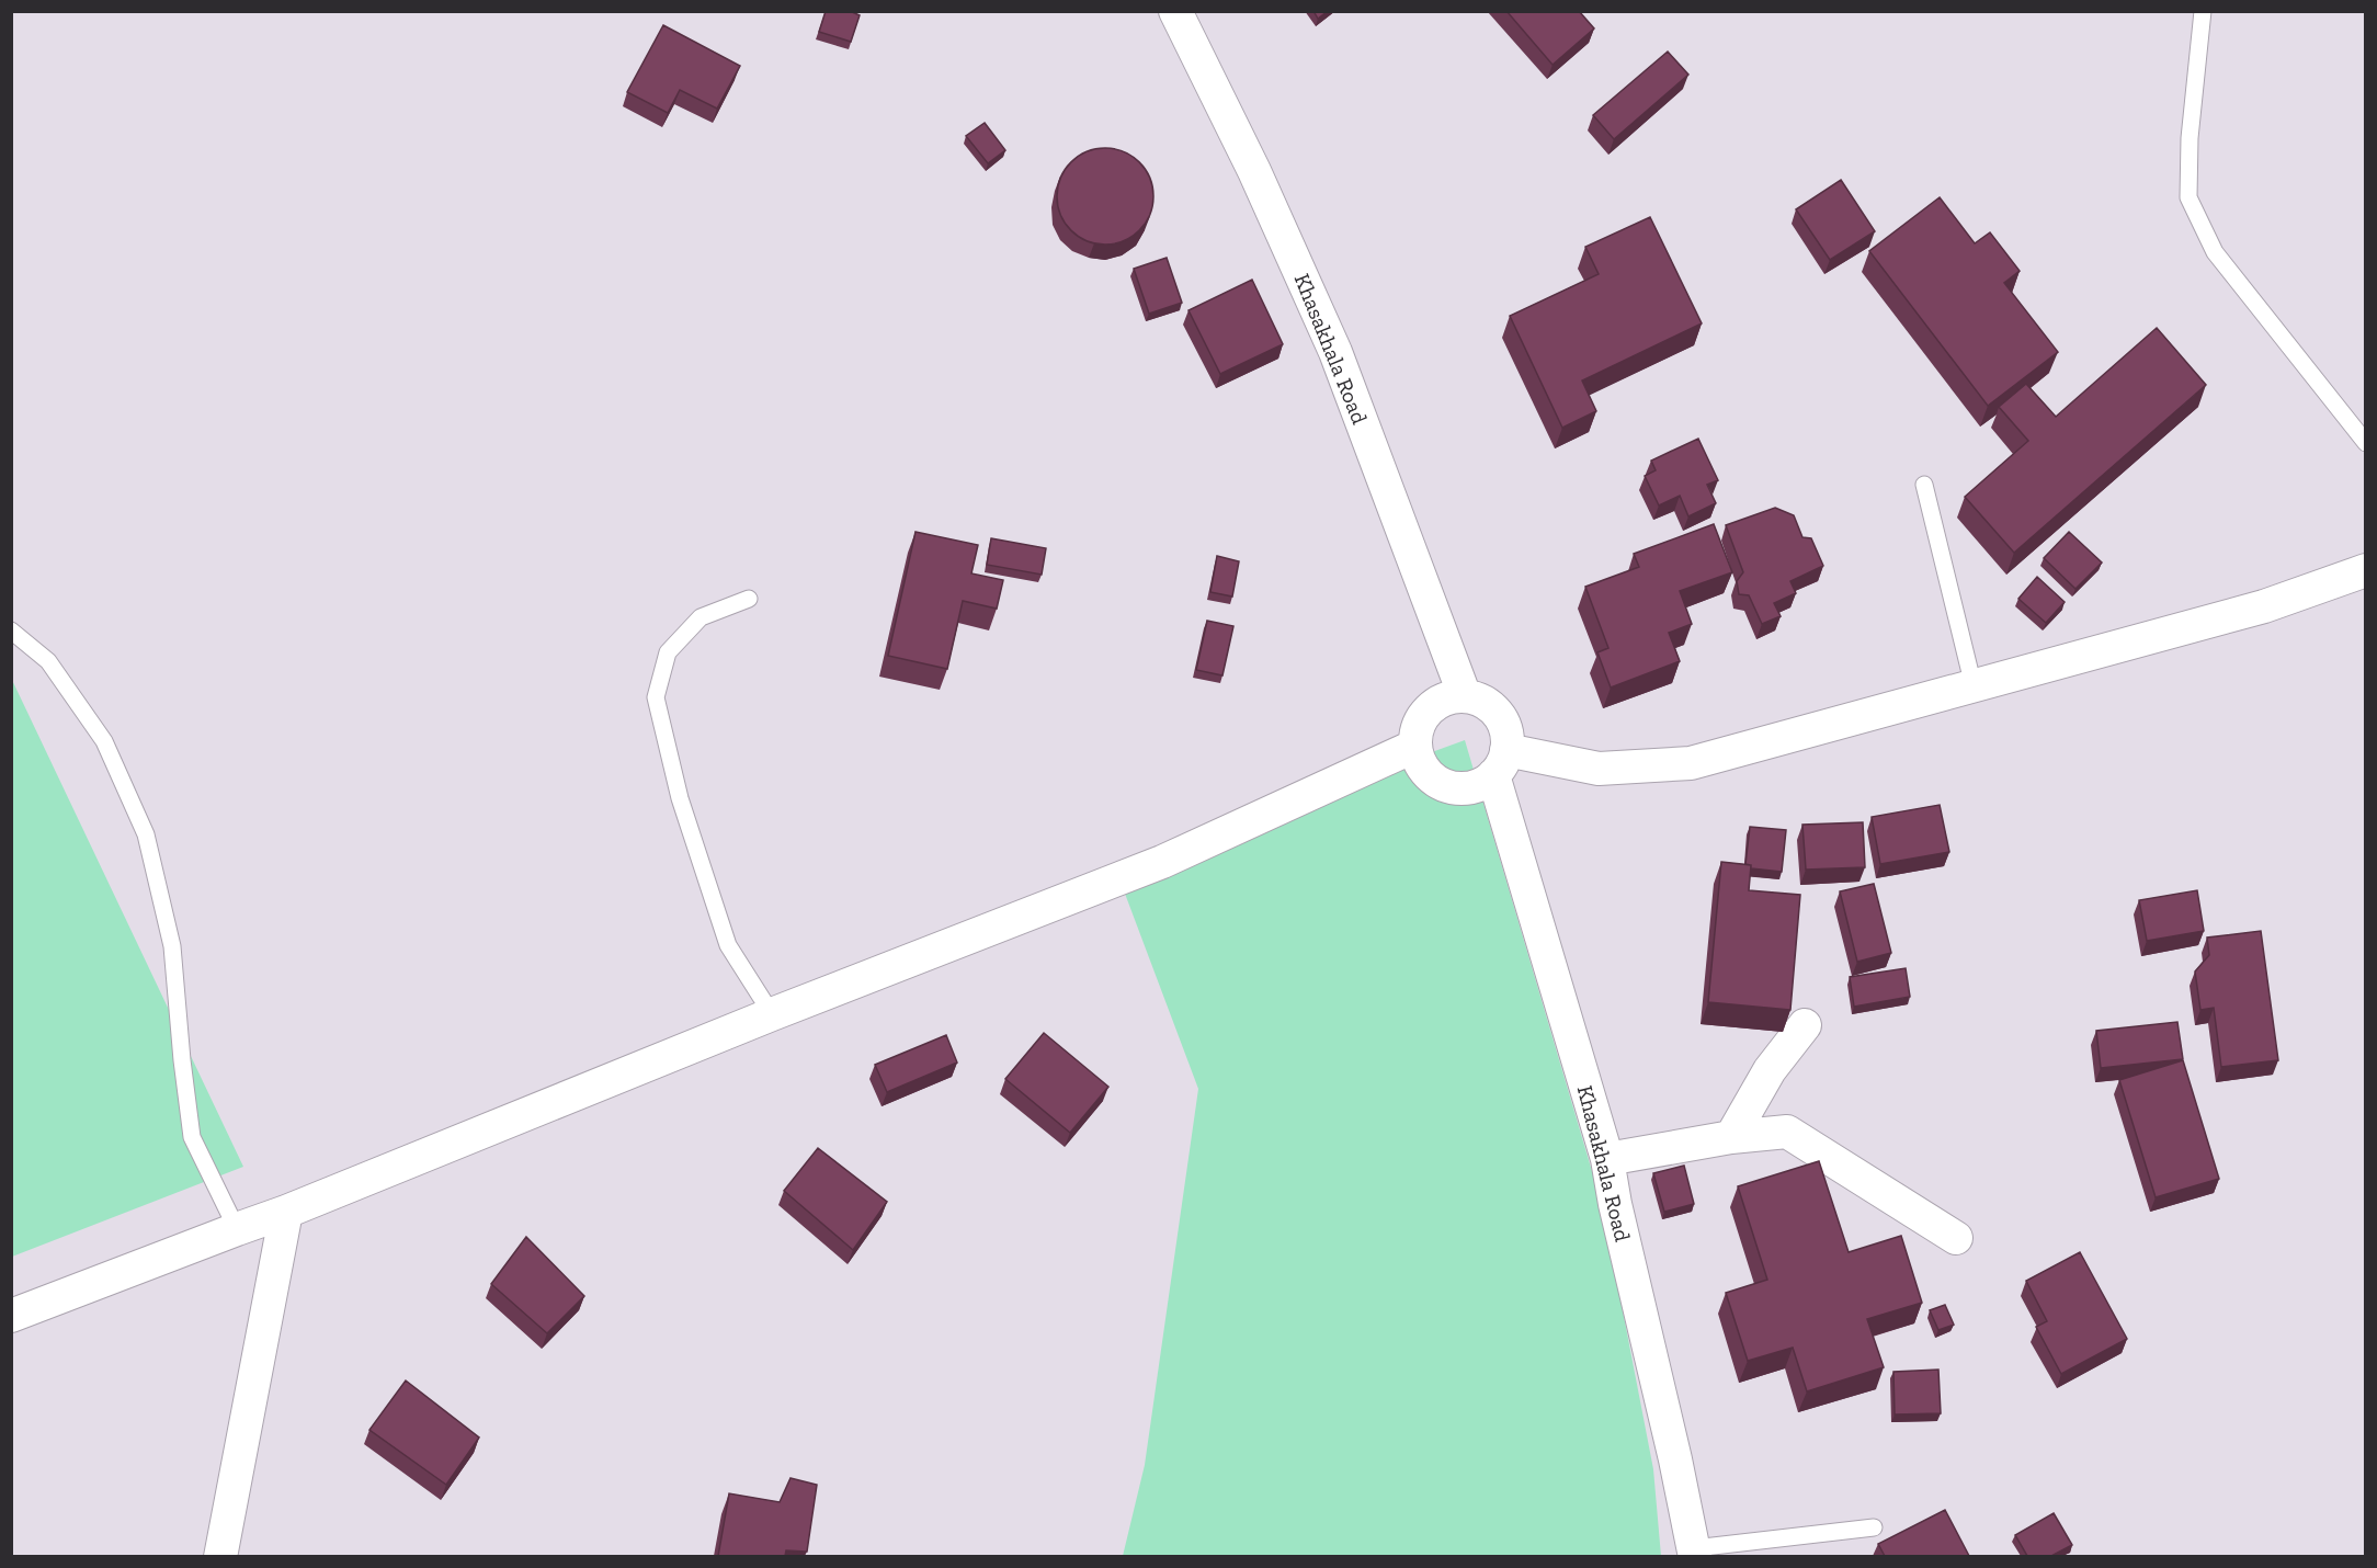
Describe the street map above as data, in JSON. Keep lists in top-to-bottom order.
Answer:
{
  "streets": {
    "street": ["Khasakhala Road"]
  }
}
